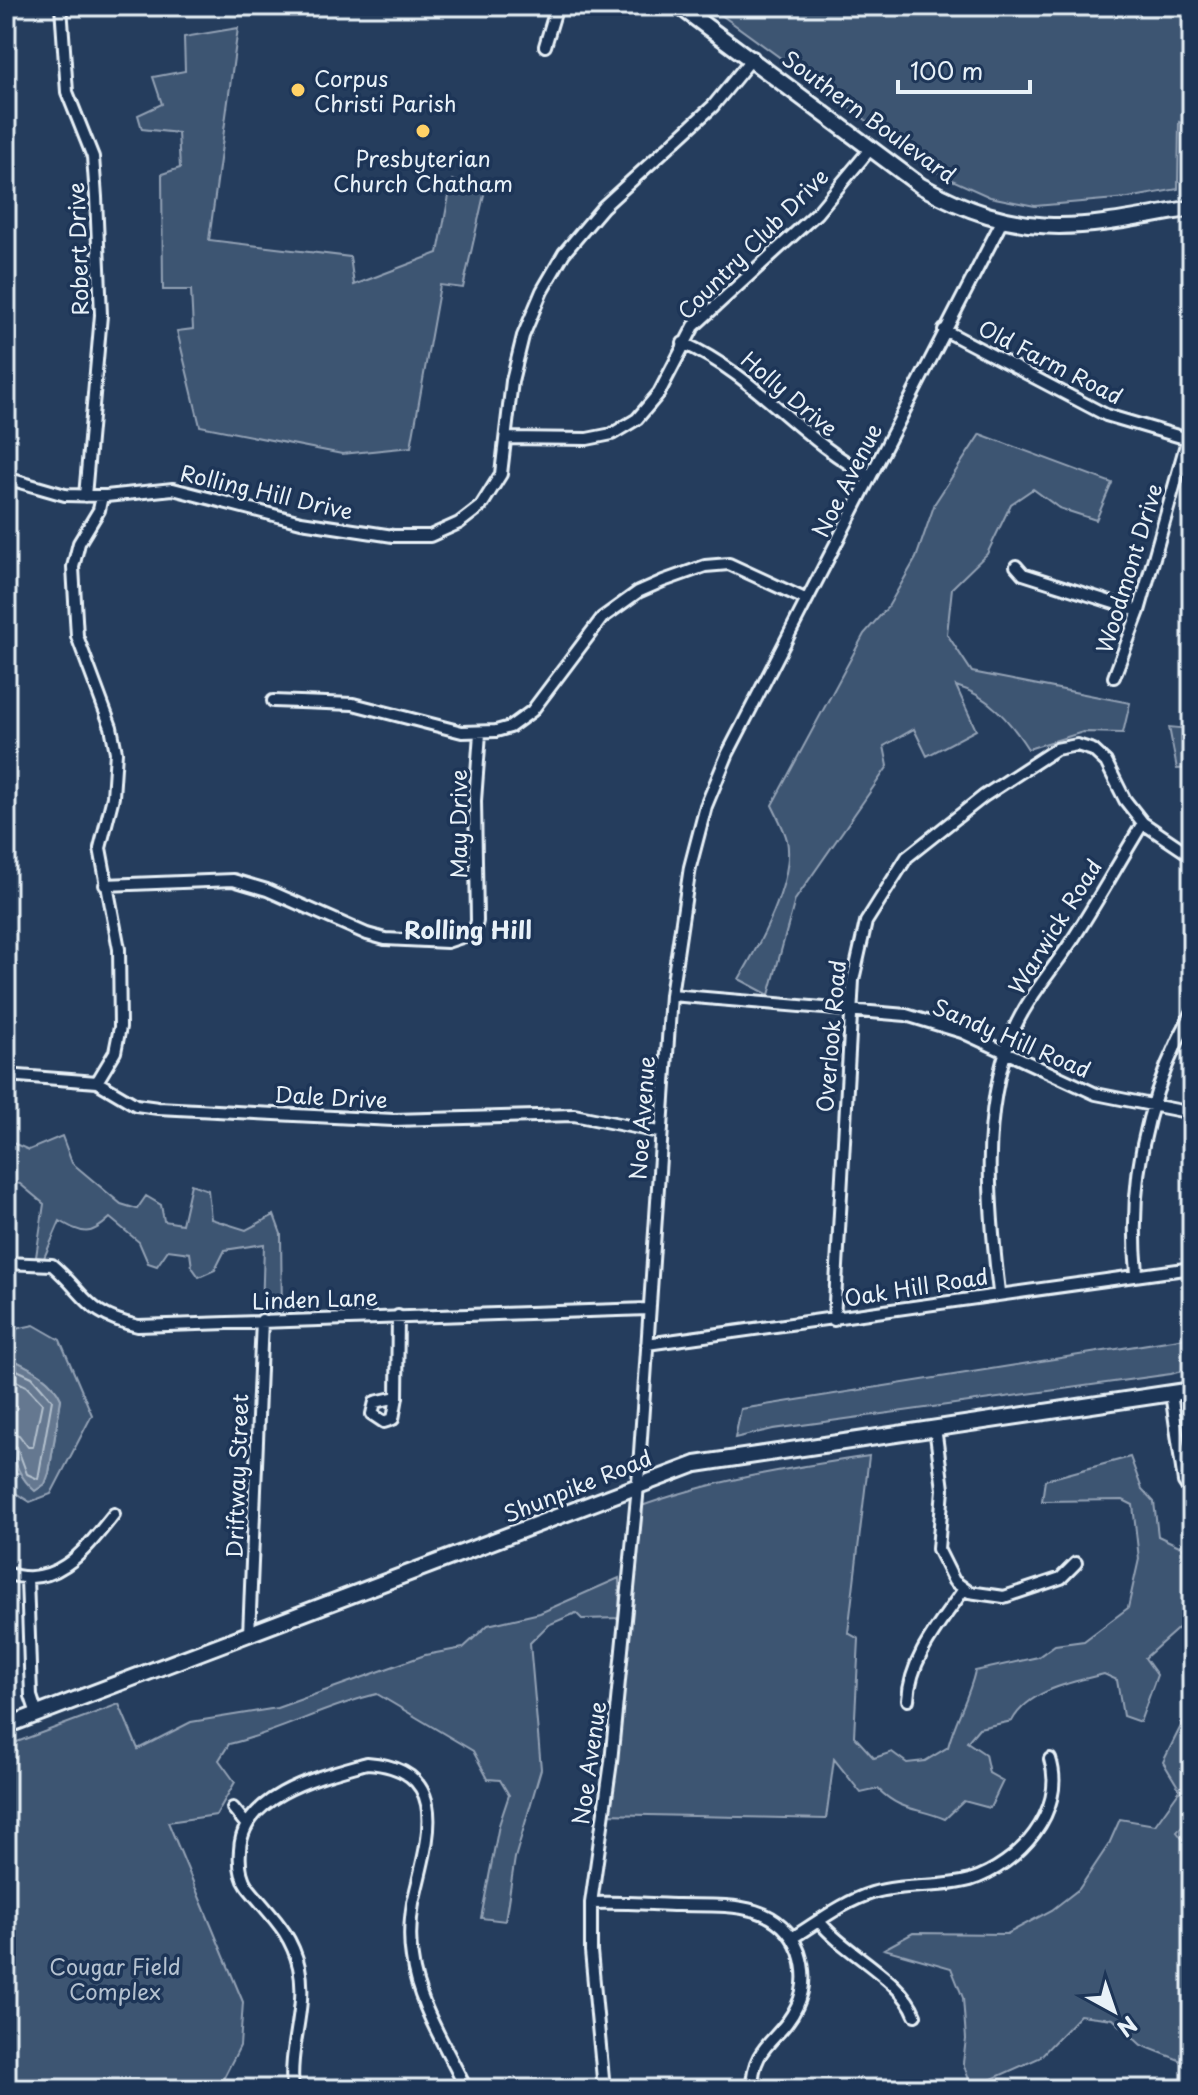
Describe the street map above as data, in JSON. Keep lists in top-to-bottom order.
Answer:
{
  "streets": {
    "main road": ["Southern Boulevard", "Shunpike Road"],
    "street": [
      "Country Club Drive",
      "Robert Drive",
      "Old Farm Road",
      "Holly Drive",
      "Noe Avenue",
      "Rolling Hill Drive",
      "Woodmont Drive",
      "May Drive",
      "Warwick Road",
      "Overlook Road",
      "Sandy Hill Road",
      "Dale Drive",
      "Oak Hill Road",
      "Linden Lane",
      "Driftway Street"
    ]
  },
  "crossings": [
    ["Southern Boulevard", "Country Club Drive"],
    ["Southern Boulevard", "Noe Avenue"],
    ["Southern Boulevard", "Rolling Hill Drive"],
    ["Country Club Drive", "Holly Drive"],
    ["Country Club Drive", "Rolling Hill Drive"],
    ["Old Farm Road", "Noe Avenue"],
    ["Old Farm Road", "Woodmont Drive"],
    ["Holly Drive", "Noe Avenue"],
    ["Noe Avenue", "Sandy Hill Road"],
    ["Noe Avenue", "Dale Drive"],
    ["Noe Avenue", "Oak Hill Road"],
    ["Noe Avenue", "Linden Lane"],
    ["Noe Avenue", "Shunpike Road"],
    ["Warwick Road", "Overlook Road"],
    ["Warwick Road", "Sandy Hill Road"],
    ["Warwick Road", "Oak Hill Road"],
    ["Overlook Road", "Sandy Hill Road"],
    ["Overlook Road", "Oak Hill Road"],
    ["Linden Lane", "Driftway Street"],
    ["Driftway Street", "Shunpike Road"]
  ],
  "districts": ["Rolling Hill"],
  "parks": ["Cougar Field Complex"],
  "places": ["Corpus Christi Parish", "Presbyterian Church Chatham"],
  "scale_bar": "100 m",
  "north": "bottom right"
}
